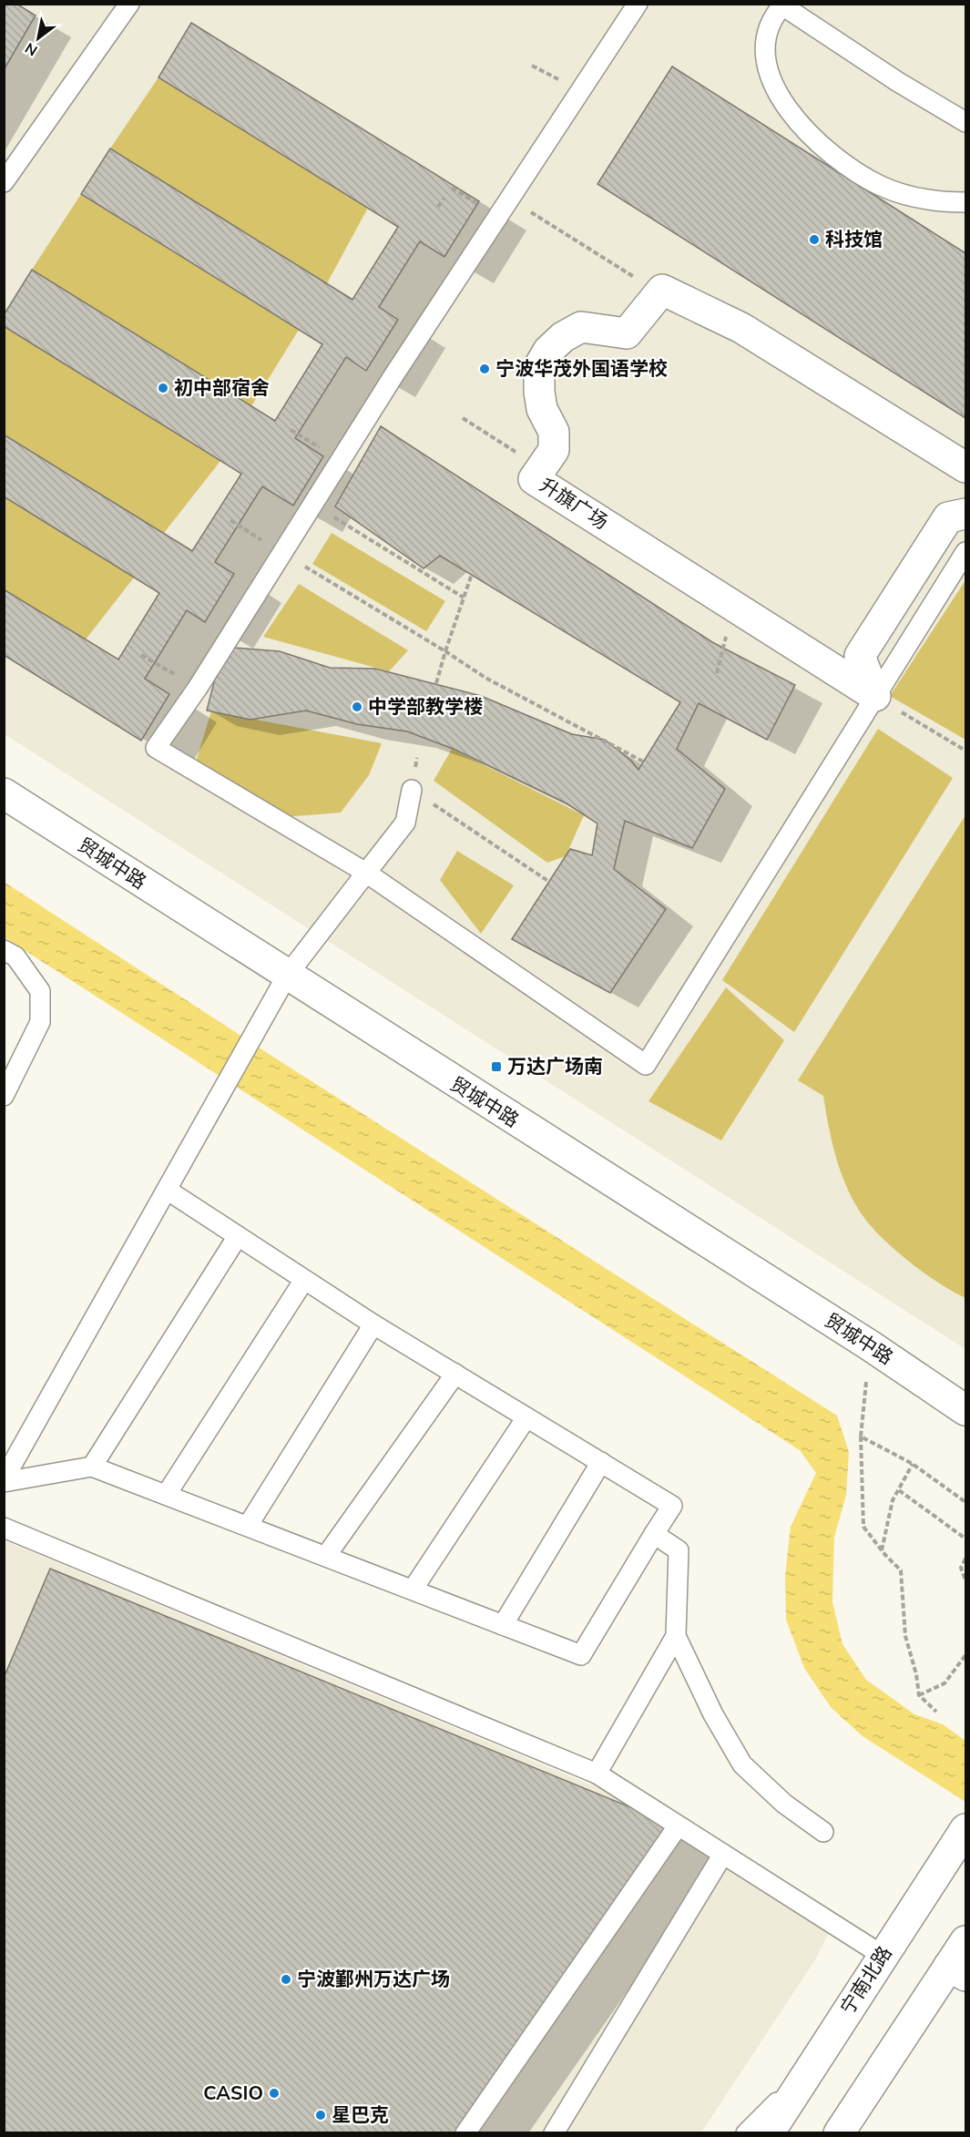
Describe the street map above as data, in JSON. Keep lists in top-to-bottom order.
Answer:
{
  "streets": {
    "main road": ["升旗广场", "贸城中路", "宁南北路"]
  },
  "places": {
    "other": [
      "科技馆",
      "宁波华茂外国语学校",
      "初中部宿舍",
      "中学部教学楼",
      "宁波鄞州万达广场",
      "CASIO",
      "星巴克"
    ],
    "transit": ["万达广场南"]
  },
  "north": "bottom left"
}
